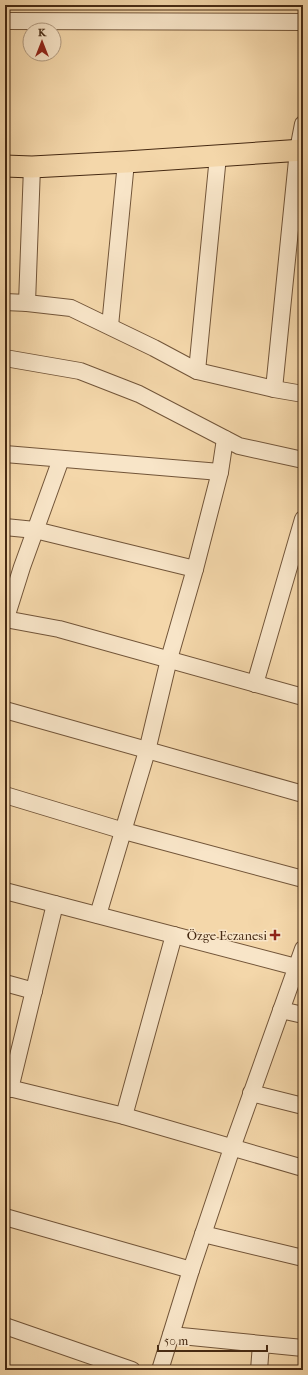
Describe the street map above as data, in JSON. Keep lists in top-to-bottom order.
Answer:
{
  "places": {
    "health": ["Özge Eczanesi"]
  },
  "scale_bar": "50 m",
  "north": "top"
}
